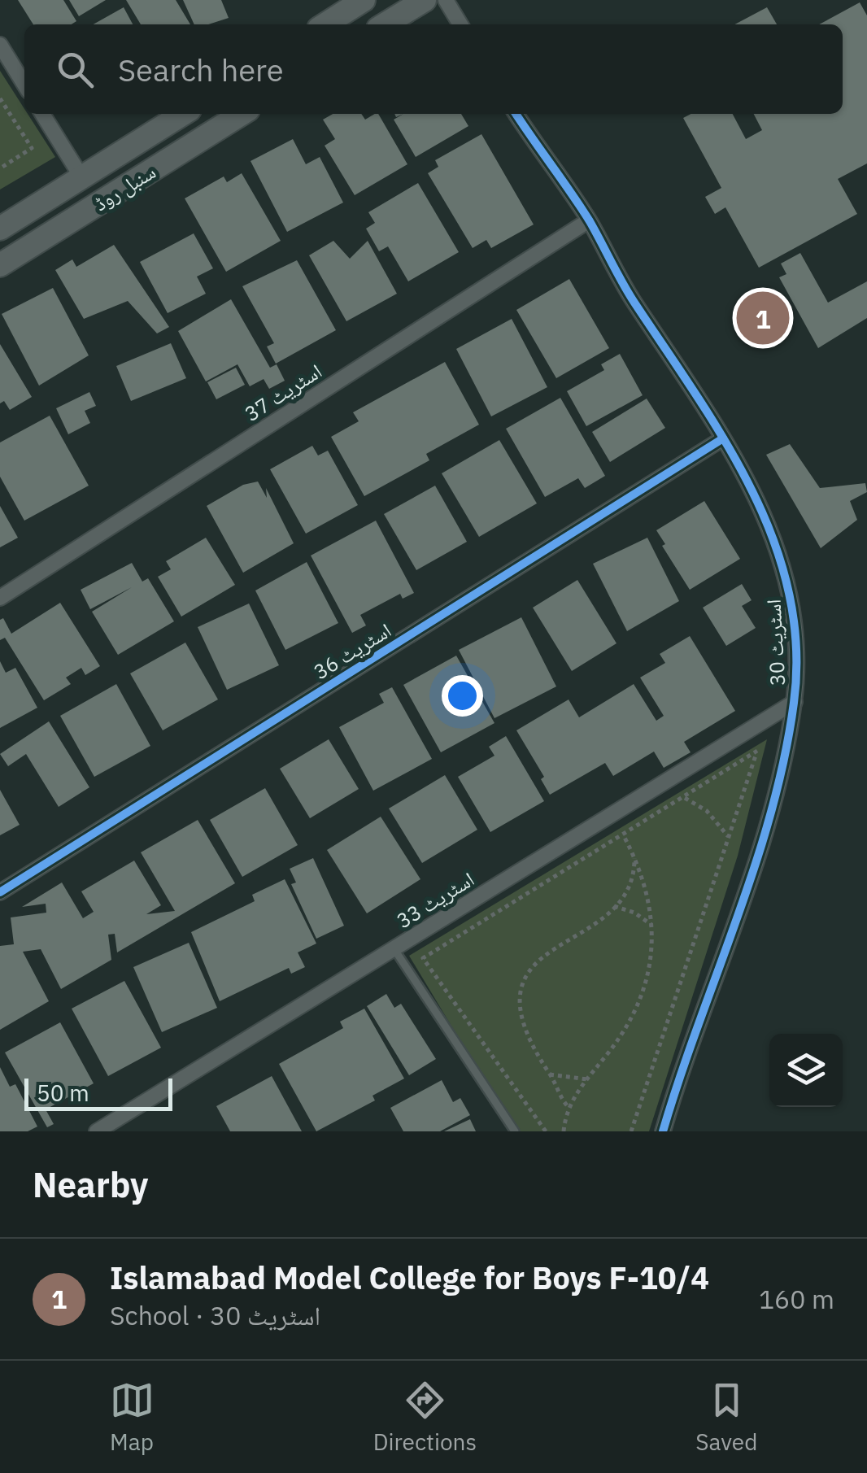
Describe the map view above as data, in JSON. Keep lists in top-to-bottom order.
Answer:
{
  "streets": {
    "street": [
      "سنبل روڈ",
      "اسٹریٹ 37",
      "اسٹریٹ 30",
      "اسٹریٹ 36",
      "اسٹریٹ 33"
    ]
  },
  "crossings": [
    ["اسٹریٹ 37", "اسٹریٹ 30"],
    ["اسٹریٹ 30", "اسٹریٹ 36"],
    ["اسٹریٹ 30", "اسٹریٹ 33"]
  ],
  "scale_bar": "50 m",
  "page": {
    "search": "Search here",
    "pins": "1",
    "scale": "50 m",
    "heading": "Nearby",
    "list": [
      {
        "mark": "1",
        "name": "Islamabad Model College for Boys F-10/4",
        "note": "School · اسٹریٹ 30",
        "value": "160 m"
      }
    ],
    "nav": ["Map", "Directions", "Saved"]
  }
}
